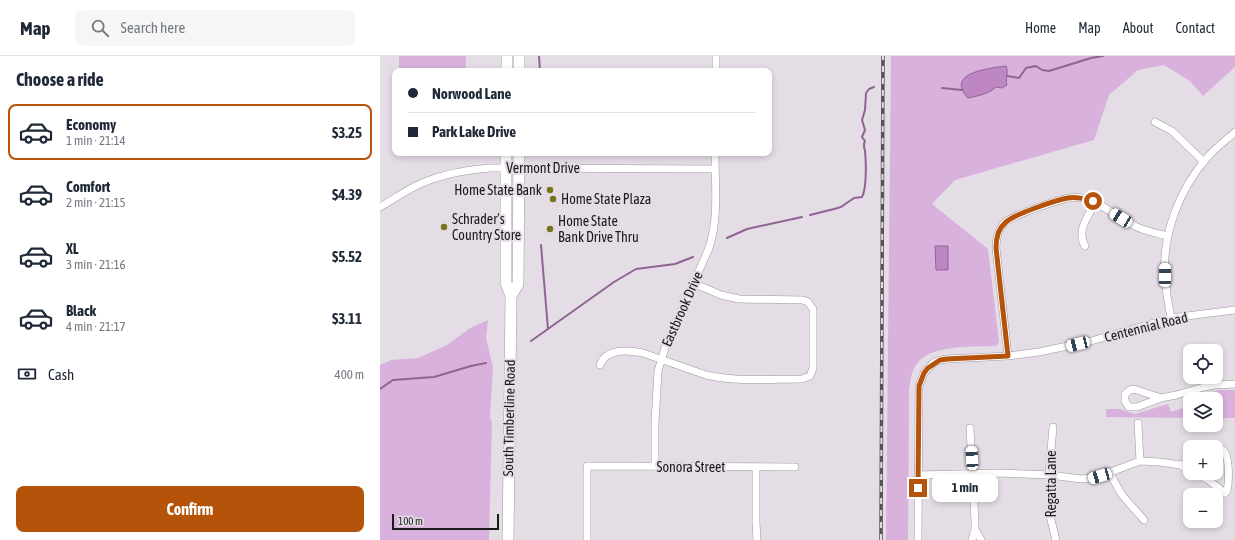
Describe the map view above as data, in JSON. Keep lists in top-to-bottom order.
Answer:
{
  "streets": {
    "main road": ["South Timberline Road"],
    "street": [
      "Vermont Drive",
      "Eastbrook Drive",
      "Centennial Road",
      "Sonora Street",
      "Regatta Lane"
    ]
  },
  "crossings": [
    ["Vermont Drive", "Eastbrook Drive"],
    ["Vermont Drive", "South Timberline Road"],
    ["Eastbrook Drive", "Sonora Street"]
  ],
  "places": [
    "Home State Bank",
    "Home State Plaza",
    "Schrader's Country Store",
    "Home State Bank Drive Thru"
  ],
  "scale_bar": "100 m",
  "page": {
    "header": "Map",
    "search": "Search here",
    "nav": [
      "Home",
      "Map",
      "About",
      "Contact"
    ],
    "heading": "Choose a ride",
    "banner": ["Norwood Lane", "Park Lake Drive"],
    "list": [
      {
        "name": "Economy",
        "note": "1 min · 21:14",
        "value": "$3.25"
      },
      {
        "name": "Comfort",
        "note": "2 min · 21:15",
        "value": "$4.39"
      },
      {
        "name": "XL",
        "note": "3 min · 21:16",
        "value": "$5.52"
      },
      {
        "name": "Black",
        "note": "4 min · 21:17",
        "value": "$3.11"
      }
    ],
    "map_buttons": ["+", "−"],
    "pay": ["Cash", "400 m"],
    "bubble": "1 min",
    "buttons": "Confirm",
    "scale": "100 m"
  }
}
